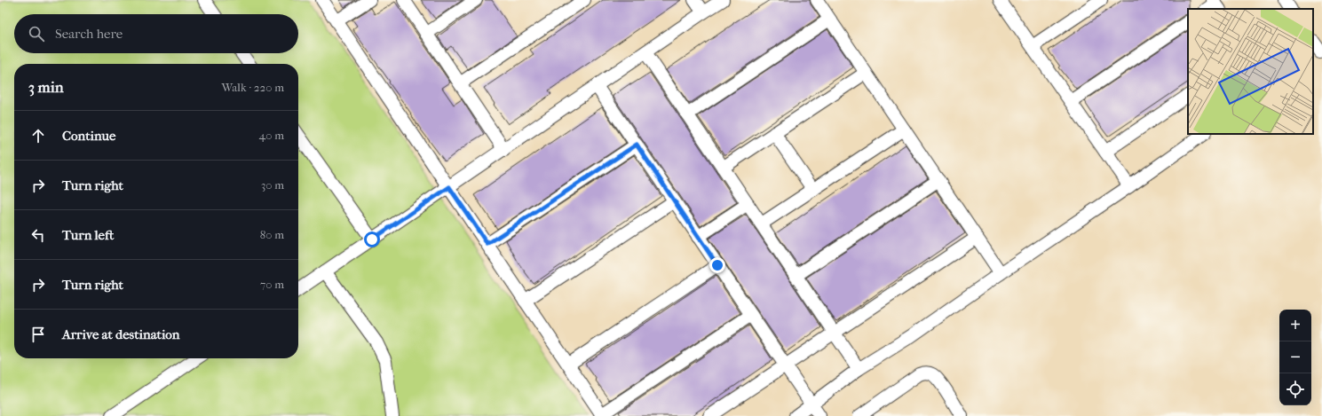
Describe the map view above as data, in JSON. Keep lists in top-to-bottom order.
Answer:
{
  "page": {
    "search": "Search here",
    "heading": ["3 min", "Walk · 220 m"],
    "list": [
      ["Continue", "40 m"],
      ["Turn right", "30 m"],
      ["Turn left", "80 m"],
      ["Turn right", "70 m"],
      "Arrive at destination"
    ],
    "map_buttons": ["+", "−"]
  }
}
